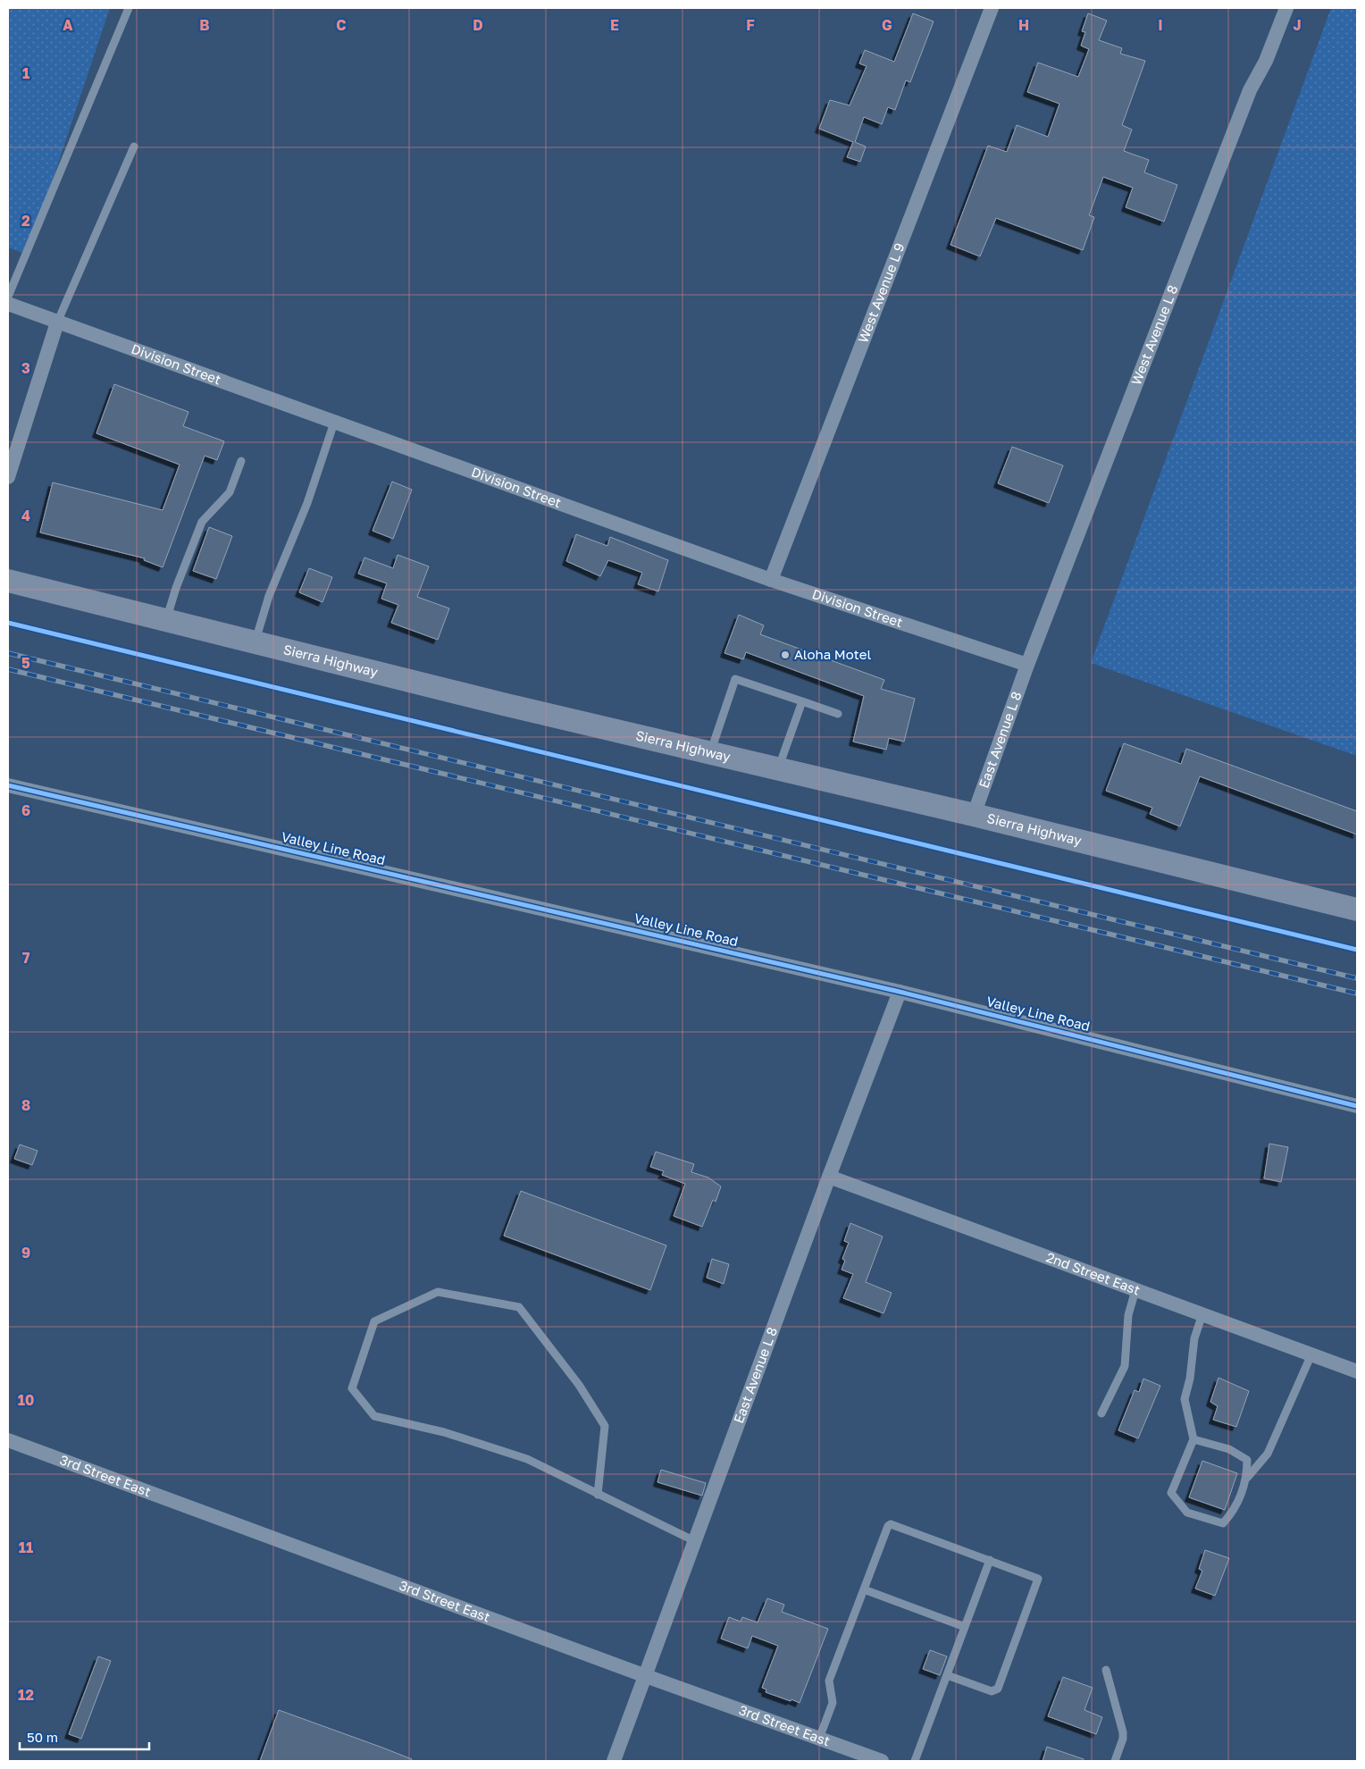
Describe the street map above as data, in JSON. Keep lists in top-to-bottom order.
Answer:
{
  "streets": {
    "main road": ["Sierra Highway"],
    "street": [
      "West Avenue L 9",
      "West Avenue L 8",
      "Division Street",
      "East Avenue L 8",
      "Valley Line Road",
      "2nd Street East",
      "3rd Street East"
    ]
  },
  "crossings": [
    ["West Avenue L 9", "Division Street"],
    ["West Avenue L 8", "Division Street"],
    ["West Avenue L 8", "East Avenue L 8"],
    ["Division Street", "East Avenue L 8"],
    ["Sierra Highway", "East Avenue L 8"],
    ["East Avenue L 8", "Valley Line Road"],
    ["East Avenue L 8", "2nd Street East"],
    ["East Avenue L 8", "3rd Street East"]
  ],
  "places": ["Aloha Motel"],
  "scale_bar": "50 m",
  "grid": {
    "columns": [
      "A",
      "B",
      "C",
      "D",
      "E",
      "F",
      "G",
      "H",
      "I",
      "J"
    ],
    "rows": [
      "1",
      "2",
      "3",
      "4",
      "5",
      "6",
      "7",
      "8",
      "9",
      "10",
      "11",
      "12"
    ]
  }
}
